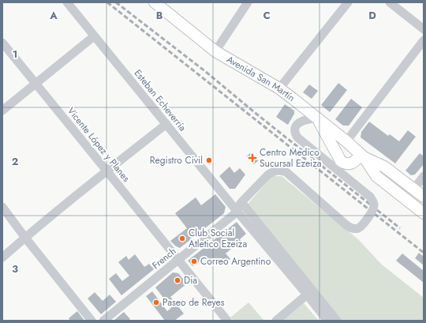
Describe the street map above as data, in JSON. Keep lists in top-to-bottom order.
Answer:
{
  "streets": {
    "main road": ["Avenida San Martín"],
    "street": ["Esteban Echeverría", "Vicente López y Planes", "French"]
  },
  "crossings": [
    ["Avenida San Martín", "French"],
    ["Esteban Echeverría", "French"],
    ["Vicente López y Planes", "French"]
  ],
  "places": {
    "health": ["Centro Medico Sucursal Ezeiza"],
    "other": [
      "Registro Civil",
      "Club Social Atletico Ezeiza",
      "Correo Argentino",
      "Dia",
      "Paseo de Reyes"
    ]
  },
  "grid": {
    "columns": [
      "A",
      "B",
      "C",
      "D"
    ],
    "rows": ["1", "2", "3"]
  }
}
